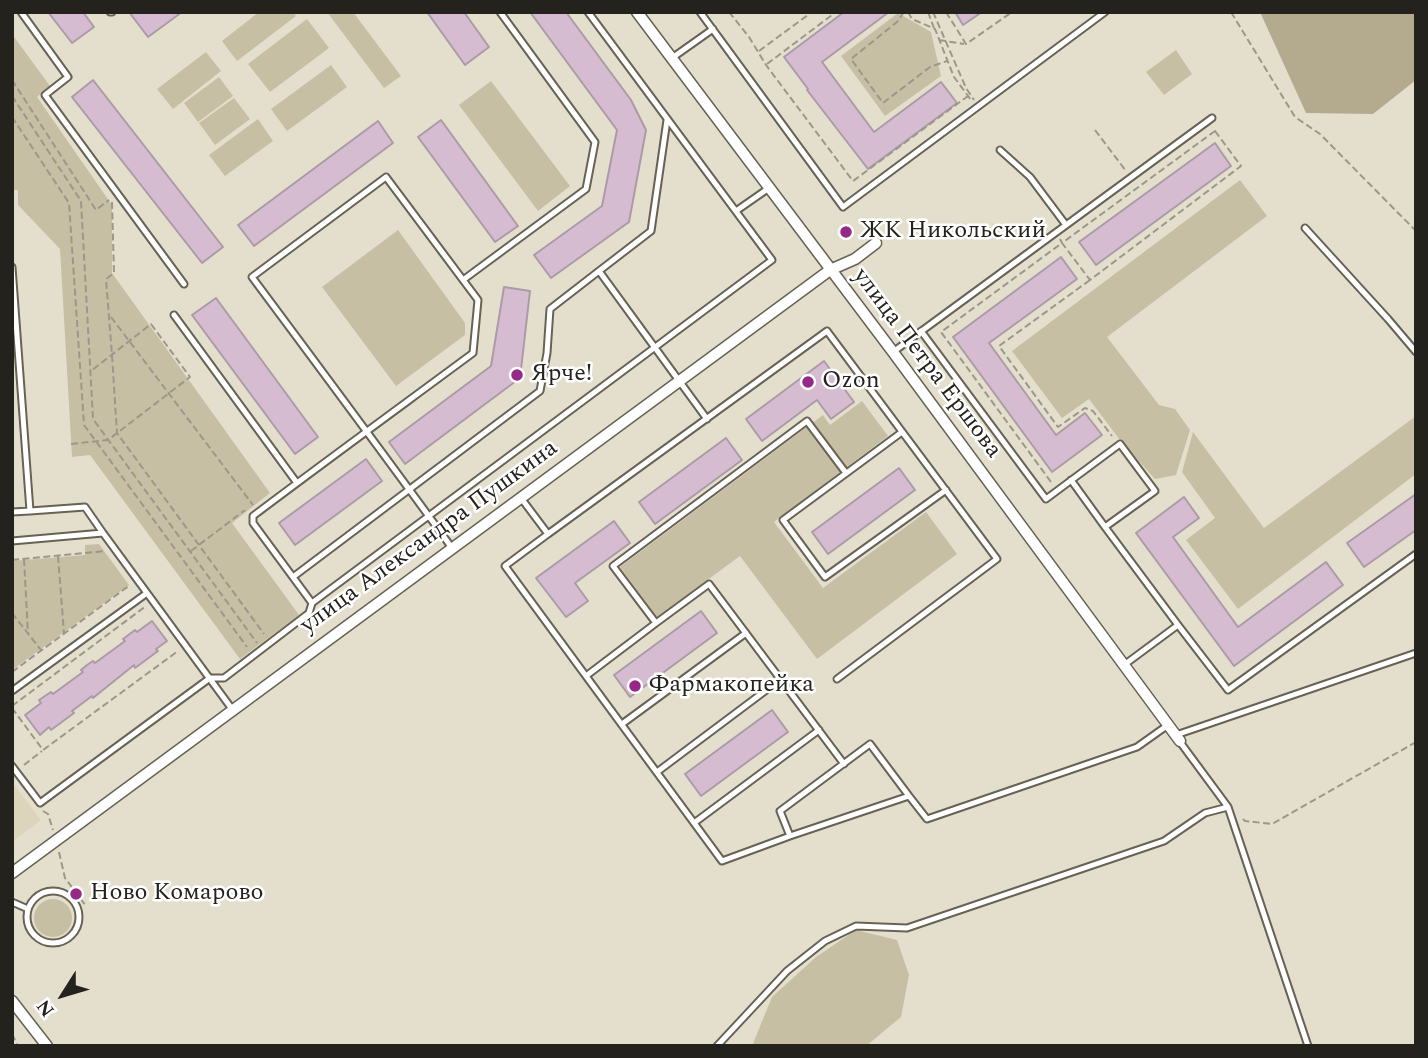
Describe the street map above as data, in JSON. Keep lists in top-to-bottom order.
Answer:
{
  "streets": {
    "street": ["улица Петра Ершова", "улица Александра Пушкина"]
  },
  "crossings": [
    ["улица Петра Ершова", "улица Александра Пушкина"]
  ],
  "places": [
    "ЖК Никольский",
    "Ярче!",
    "Ozon",
    "Фармакопейка",
    "Ново Комарово"
  ],
  "north": "bottom left"
}
